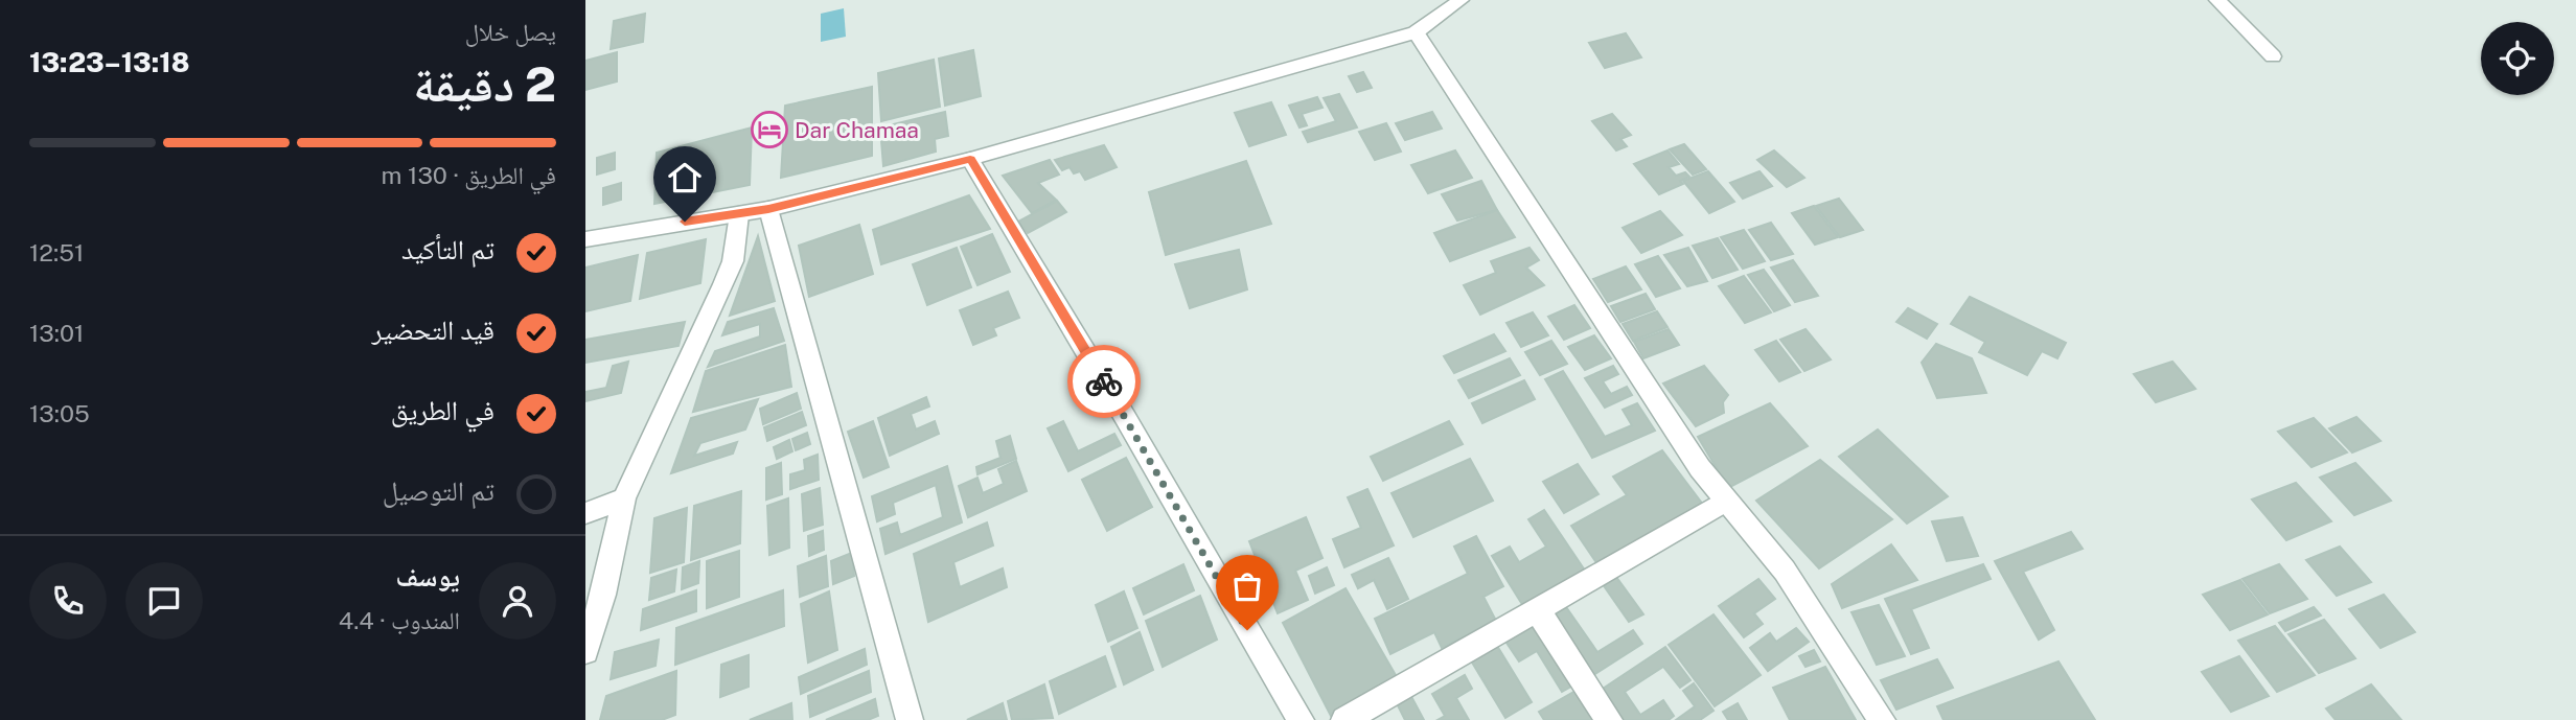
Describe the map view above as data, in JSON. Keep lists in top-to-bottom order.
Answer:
{
  "places": {
    "hotel": ["Dar Chamaa"]
  },
  "page": {
    "heading": ["2 دقيقة", "يصل خلال", "13:18–13:23"],
    "panel": ["يوسف", "المندوب · 4.4"],
    "bar": "في الطريق · 130 m",
    "list": [
      ["تم التأكيد", "12:51"],
      ["قيد التحضير", "13:01"],
      ["في الطريق", "13:05"],
      "تم التوصيل"
    ]
  }
}
